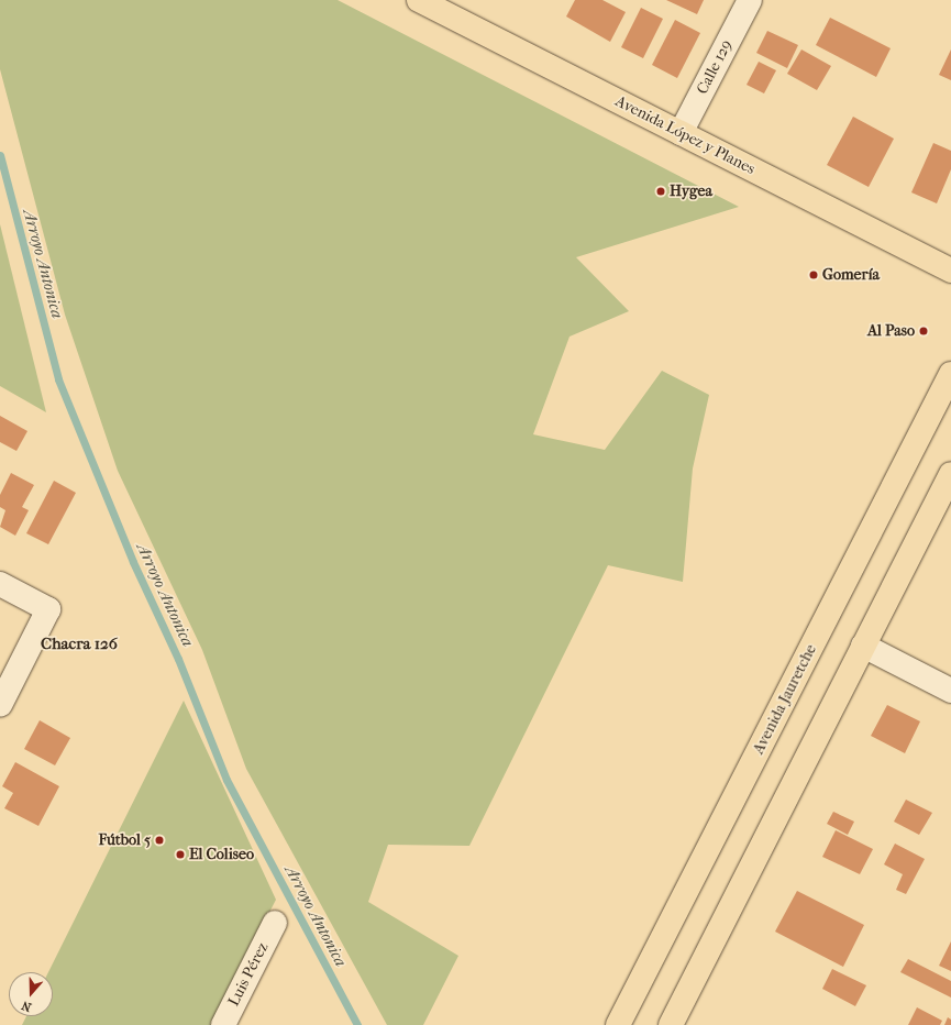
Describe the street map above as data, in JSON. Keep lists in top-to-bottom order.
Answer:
{
  "streets": {
    "main road": ["Avenida López y Planes", "Avenida Jauretche"],
    "street": ["Calle 129", "Luis Pérez"]
  },
  "crossings": [
    ["Calle 129", "Avenida López y Planes"]
  ],
  "districts": ["Chacra 126"],
  "water": ["Arroyo Antonica"],
  "places": [
    "Hygea",
    "Gomería",
    "Al Paso",
    "Fútbol 5",
    "El Coliseo"
  ],
  "north": "bottom"
}
